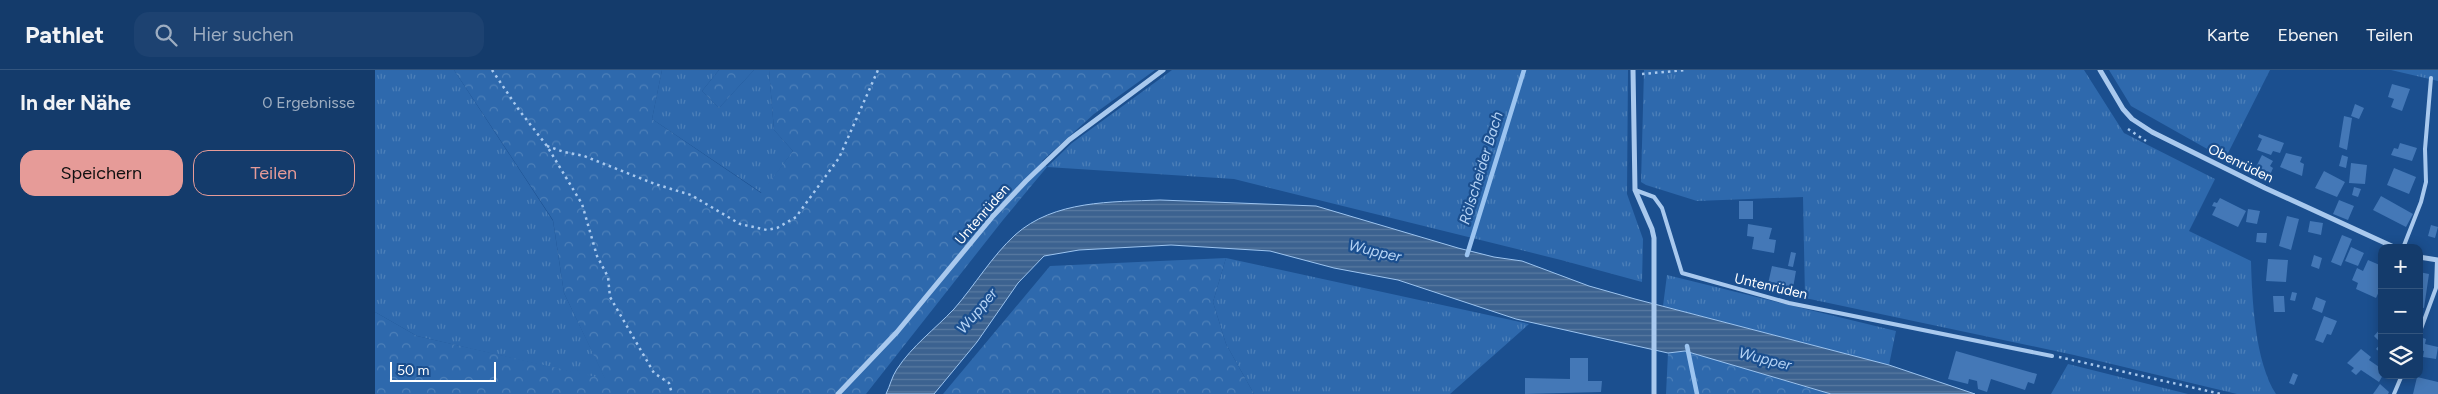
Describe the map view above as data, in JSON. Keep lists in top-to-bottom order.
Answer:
{
  "streets": {
    "street": ["Obenrüden", "Untenrüden"]
  },
  "water": ["Rölscheider Bach", "Wupper"],
  "scale_bar": "50 m",
  "page": {
    "header": "Pathlet",
    "search": "Hier suchen",
    "nav": ["Karte", "Ebenen", "Teilen"],
    "heading": ["In der Nähe", "0 Ergebnisse"],
    "buttons": ["Speichern", "Teilen"],
    "map_buttons": ["+", "−"],
    "scale": "50 m"
  }
}
